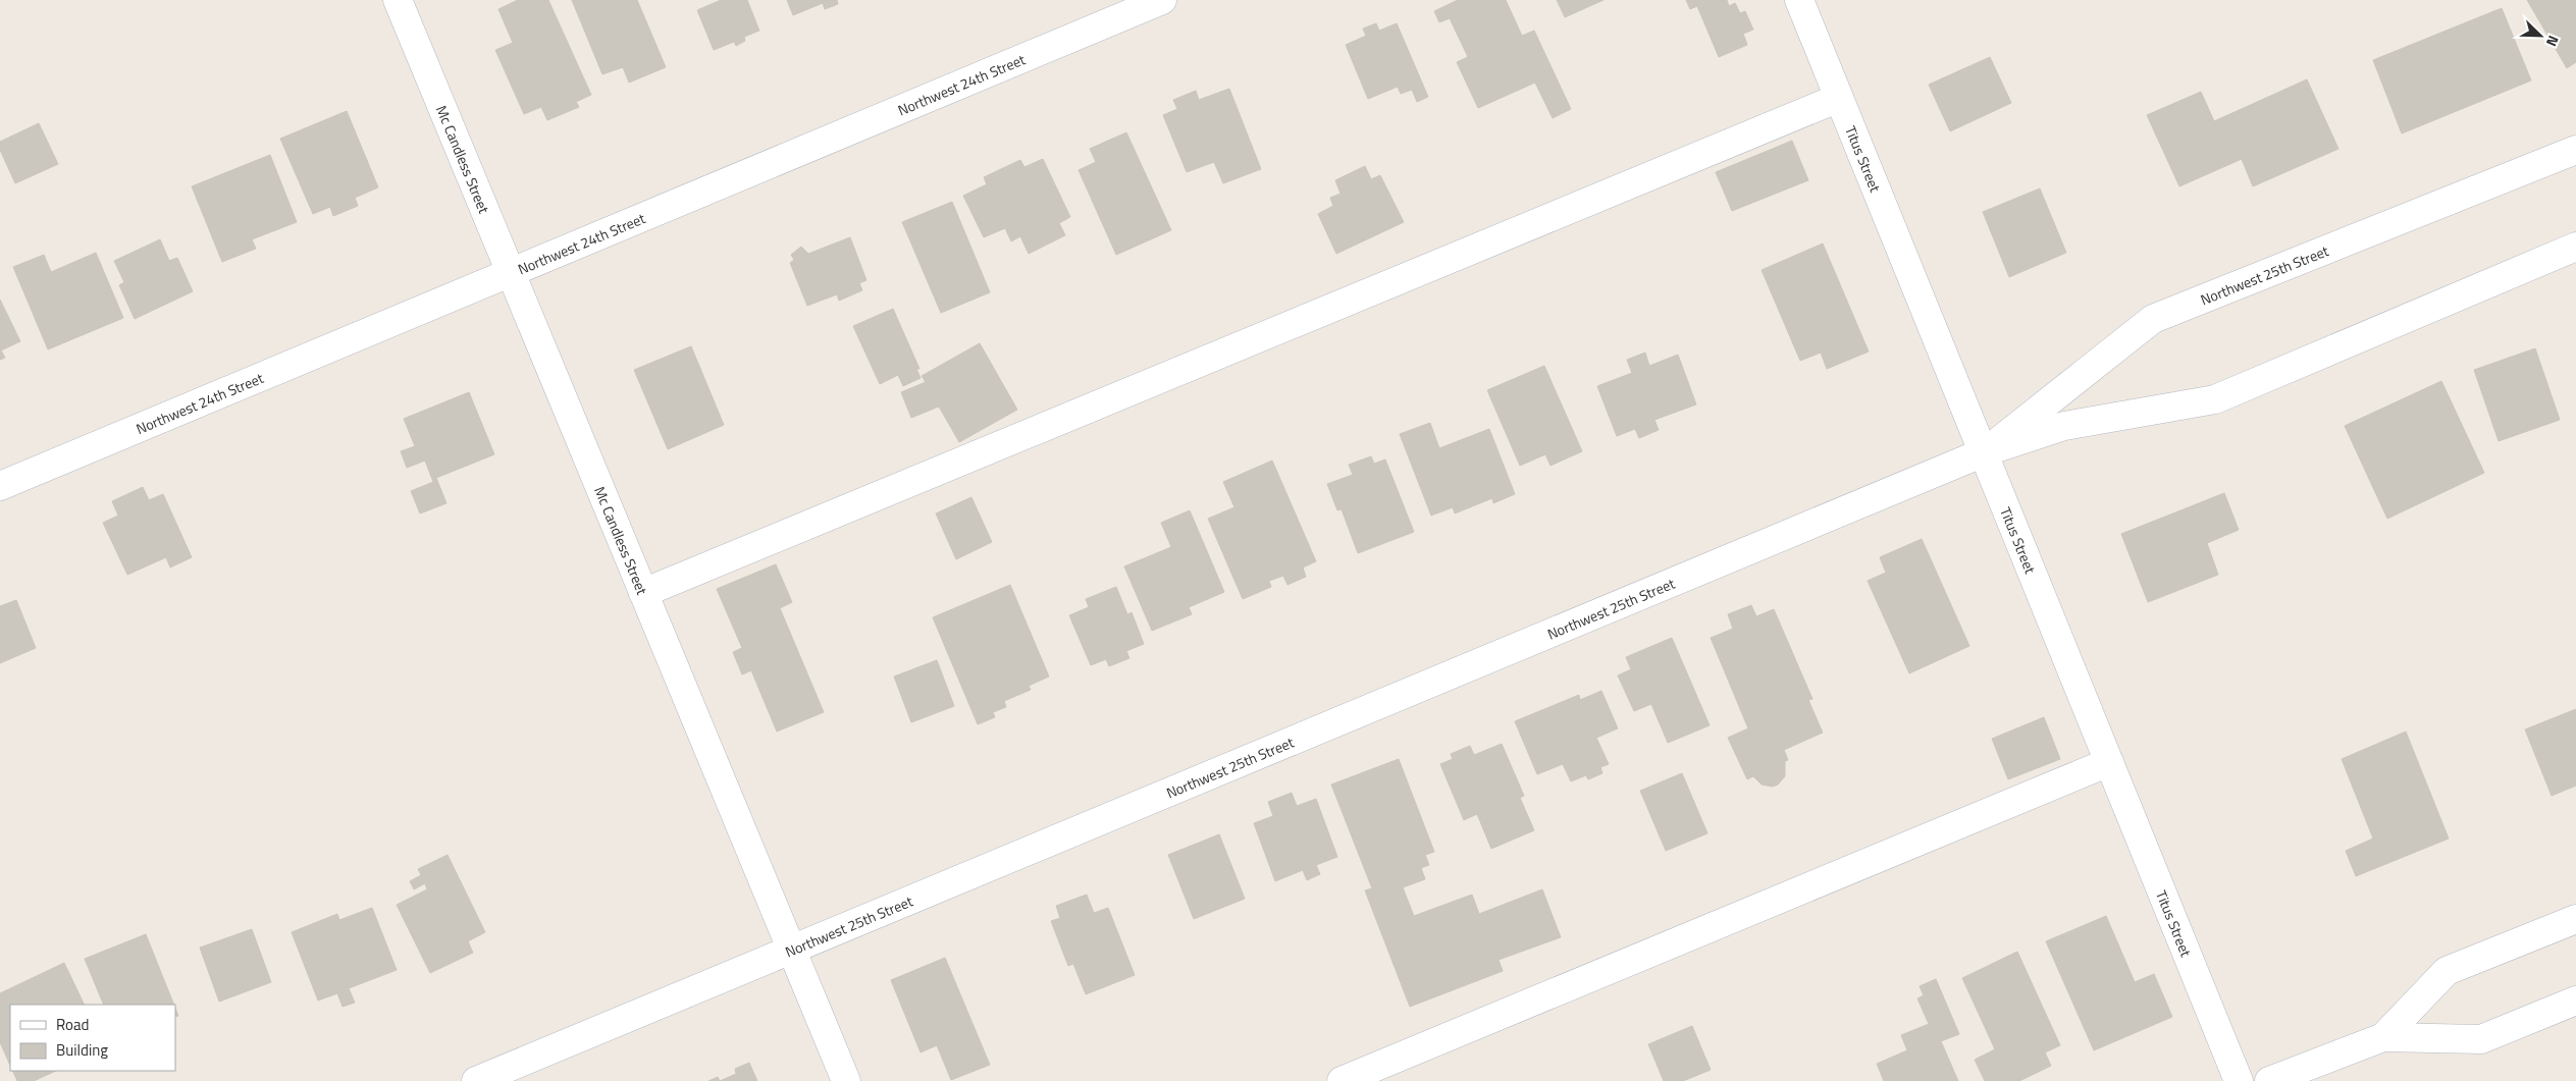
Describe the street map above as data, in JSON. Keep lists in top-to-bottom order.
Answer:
{
  "streets": {
    "street": [
      "Northwest 24th Street",
      "Titus Street",
      "Mc Candless Street",
      "Northwest 25th Street"
    ]
  },
  "crossings": [
    ["Northwest 24th Street", "Mc Candless Street"],
    ["Titus Street", "Northwest 25th Street"],
    ["Mc Candless Street", "Northwest 25th Street"]
  ],
  "legend": ["Road", "Building"],
  "north": "bottom right"
}
